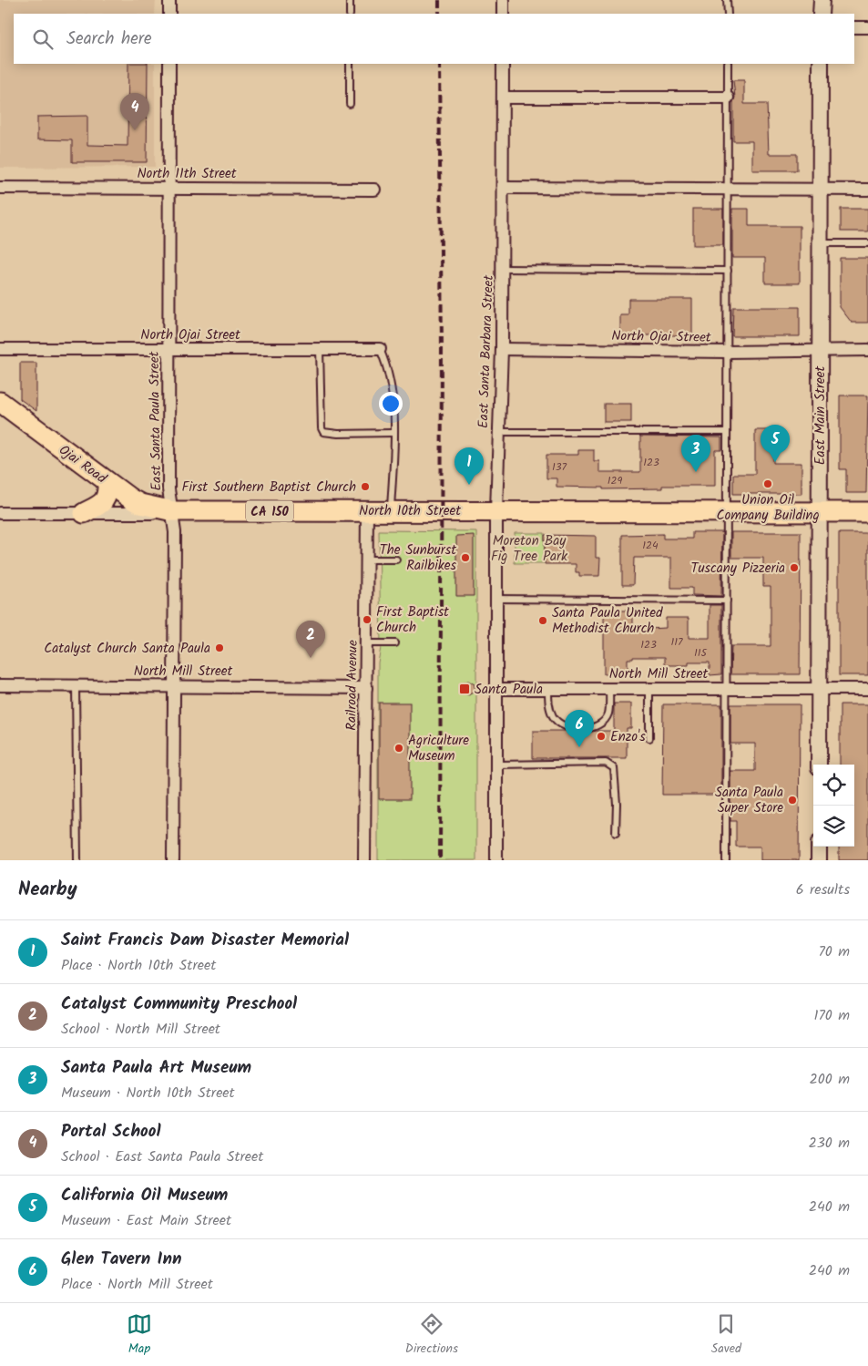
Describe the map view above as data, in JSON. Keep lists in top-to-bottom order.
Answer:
{
  "streets": {
    "main road": ["Ojai Road", "North 10th Street", "CA 150"],
    "street": [
      "North 11th Street",
      "North Ojai Street",
      "East Santa Barbara Street",
      "East Main Street",
      "East Santa Paula Street",
      "North Mill Street",
      "Railroad Avenue"
    ]
  },
  "crossings": [
    ["North 11th Street", "East Santa Paula Street"],
    ["North Ojai Street", "East Santa Barbara Street"],
    ["North Ojai Street", "East Main Street"],
    ["North Ojai Street", "East Santa Paula Street"],
    ["East Santa Barbara Street", "North 10th Street"],
    ["East Santa Barbara Street", "North Mill Street"],
    ["East Main Street", "North 10th Street"],
    ["East Main Street", "CA 150"],
    ["East Main Street", "North Mill Street"],
    ["East Santa Paula Street", "Ojai Road"],
    ["East Santa Paula Street", "North 10th Street"],
    ["East Santa Paula Street", "North Mill Street"],
    ["Ojai Road", "North 10th Street"],
    ["North 10th Street", "CA 150"],
    ["North 10th Street", "Railroad Avenue"],
    ["North Mill Street", "Railroad Avenue"]
  ],
  "parks": ["Moreton Bay Fig Tree Park"],
  "places": {
    "other": [
      "Union Oil Company Building",
      "First Southern Baptist Church",
      "The Sunburst Railbikes",
      "Tuscany Pizzeria",
      "First Baptist Church",
      "Santa Paula United Methodist Church",
      "Catalyst Church Santa Paula",
      "Enzo's",
      "Agriculture Museum",
      "Santa Paula Super Store"
    ],
    "transit": ["Santa Paula"]
  },
  "house_numbers": [
    "123",
    "137",
    "129",
    "124",
    "117",
    "123",
    "115"
  ],
  "page": {
    "search": "Search here",
    "pins": [
      "4",
      "5",
      "3",
      "1",
      "2",
      "6"
    ],
    "heading": ["Nearby", "6 results"],
    "list": [
      {
        "mark": "1",
        "name": "Saint Francis Dam Disaster Memorial",
        "note": "Place · North 10th Street",
        "value": "70 m"
      },
      {
        "mark": "2",
        "name": "Catalyst Community Preschool",
        "note": "School · North Mill Street",
        "value": "170 m"
      },
      {
        "mark": "3",
        "name": "Santa Paula Art Museum",
        "note": "Museum · North 10th Street",
        "value": "200 m"
      },
      {
        "mark": "4",
        "name": "Portal School",
        "note": "School · East Santa Paula Street",
        "value": "230 m"
      },
      {
        "mark": "5",
        "name": "California Oil Museum",
        "note": "Museum · East Main Street",
        "value": "240 m"
      },
      {
        "mark": "6",
        "name": "Glen Tavern Inn",
        "note": "Place · North Mill Street",
        "value": "240 m"
      }
    ],
    "nav": ["Map", "Directions", "Saved"]
  }
}
